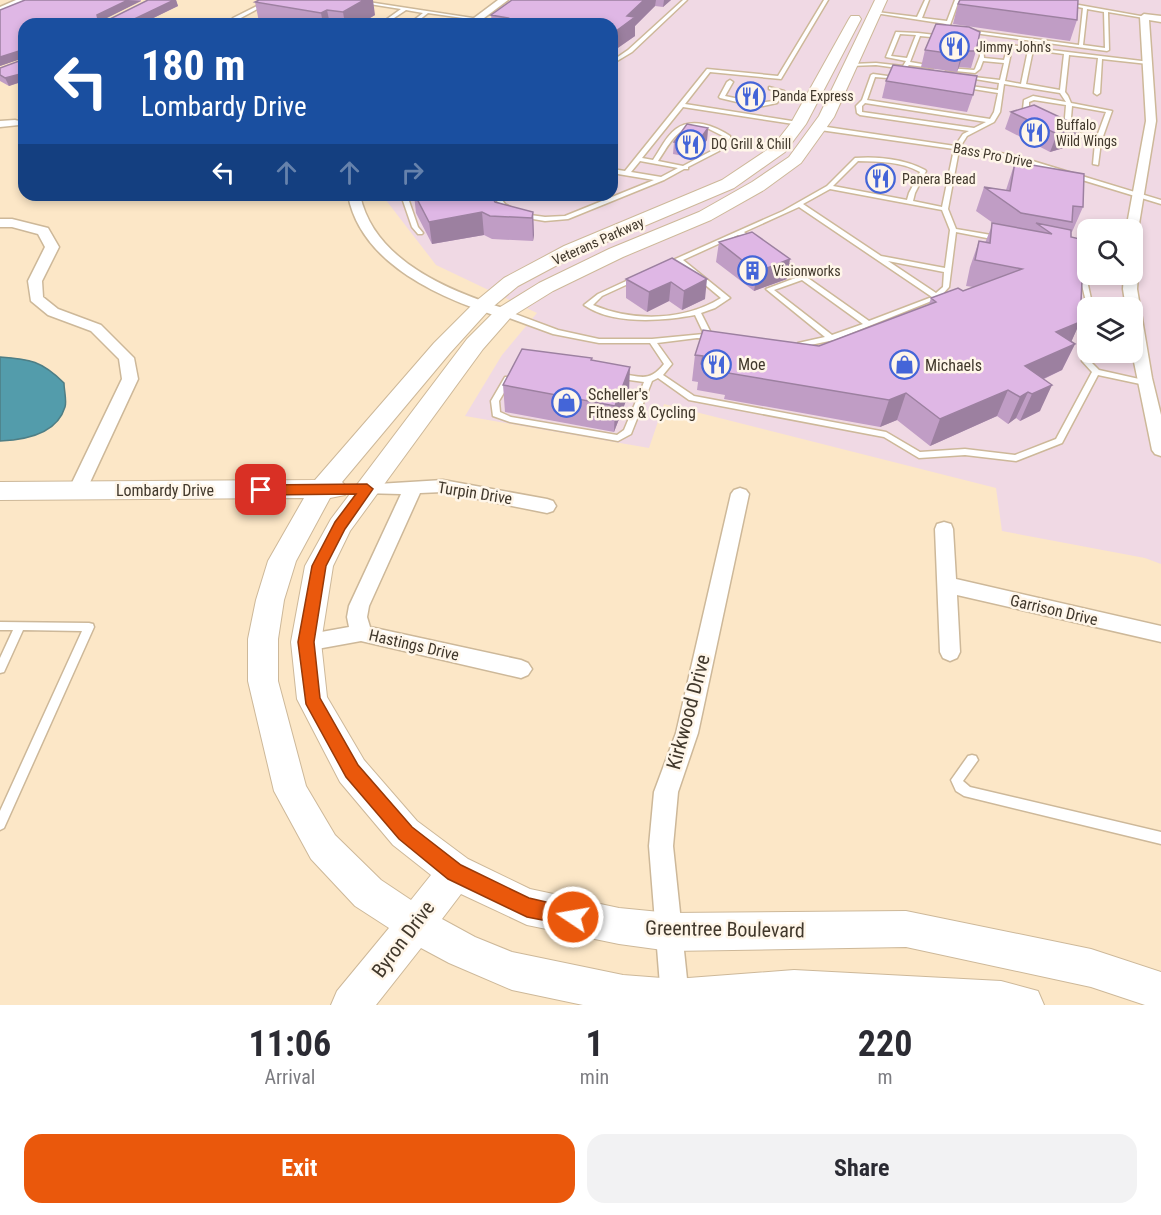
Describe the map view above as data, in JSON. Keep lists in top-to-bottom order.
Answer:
{
  "streets": {
    "main road": [
      "Veterans Parkway",
      "Lombardy Drive",
      "Greentree Boulevard",
      "Byron Drive"
    ],
    "street": [
      "Turpin Drive",
      "Garrison Drive",
      "Hastings Drive",
      "Kirkwood Drive"
    ],
    "lane": ["Bass Pro Drive"]
  },
  "crossings": [
    ["Bass Pro Drive", "Veterans Parkway"],
    ["Veterans Parkway", "Lombardy Drive"],
    ["Veterans Parkway", "Turpin Drive"],
    ["Veterans Parkway", "Greentree Boulevard"],
    ["Lombardy Drive", "Turpin Drive"],
    ["Lombardy Drive", "Greentree Boulevard"],
    ["Turpin Drive", "Greentree Boulevard"],
    ["Hastings Drive", "Greentree Boulevard"],
    ["Kirkwood Drive", "Greentree Boulevard"],
    ["Greentree Boulevard", "Byron Drive"]
  ],
  "places": {
    "restaurant": [
      "Jimmy John's",
      "Panda Express",
      "Buffalo Wild Wings",
      "DQ Grill & Chill",
      "Panera Bread",
      "Moe"
    ],
    "building": ["Visionworks"],
    "shop": ["Michaels", "Scheller's Fitness & Cycling"]
  },
  "page": {
    "turn": ["180 m", "Lombardy Drive"],
    "eta": [
      "11:06",
      "Arrival",
      "1",
      "min",
      "220",
      "m"
    ],
    "buttons": ["Exit", "Share"]
  }
}
